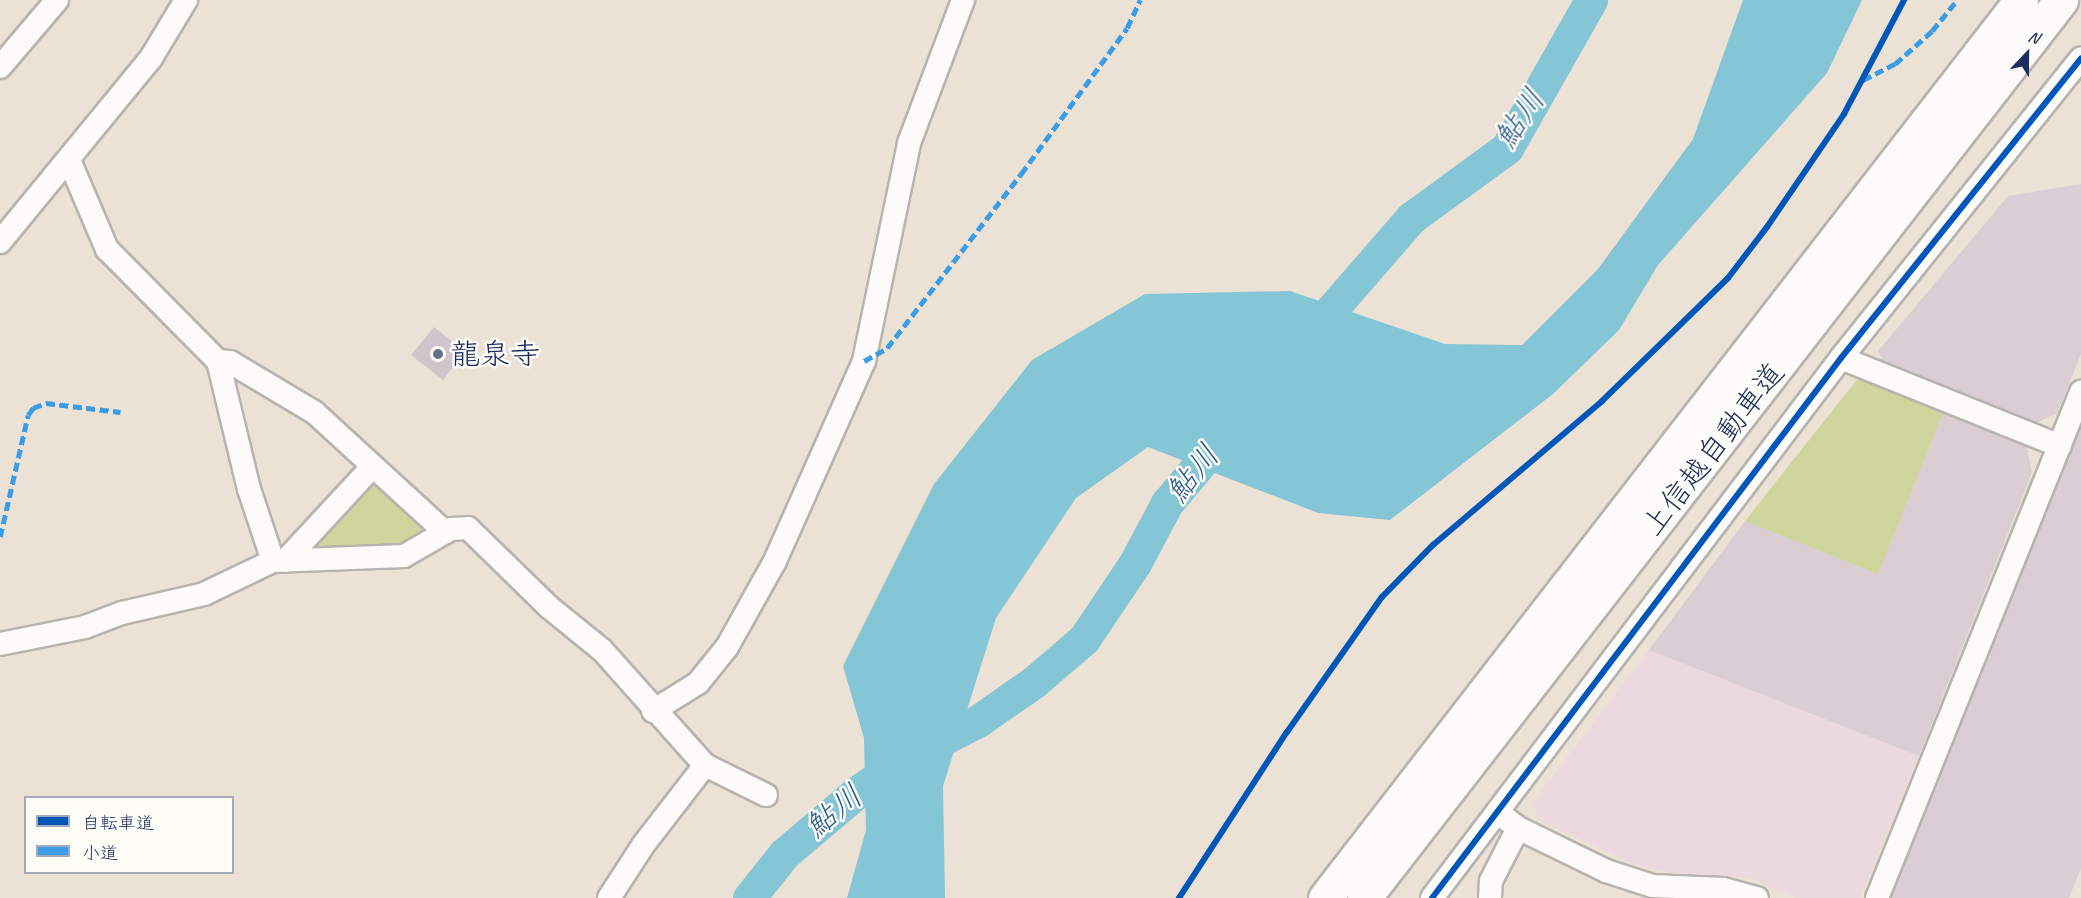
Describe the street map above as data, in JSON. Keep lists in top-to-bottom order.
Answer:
{
  "streets": {
    "highway": ["上信越自動車道"]
  },
  "water": ["鮎川"],
  "places": ["龍泉寺"],
  "legend": ["自転車道", "小道"],
  "north": "top"
}
